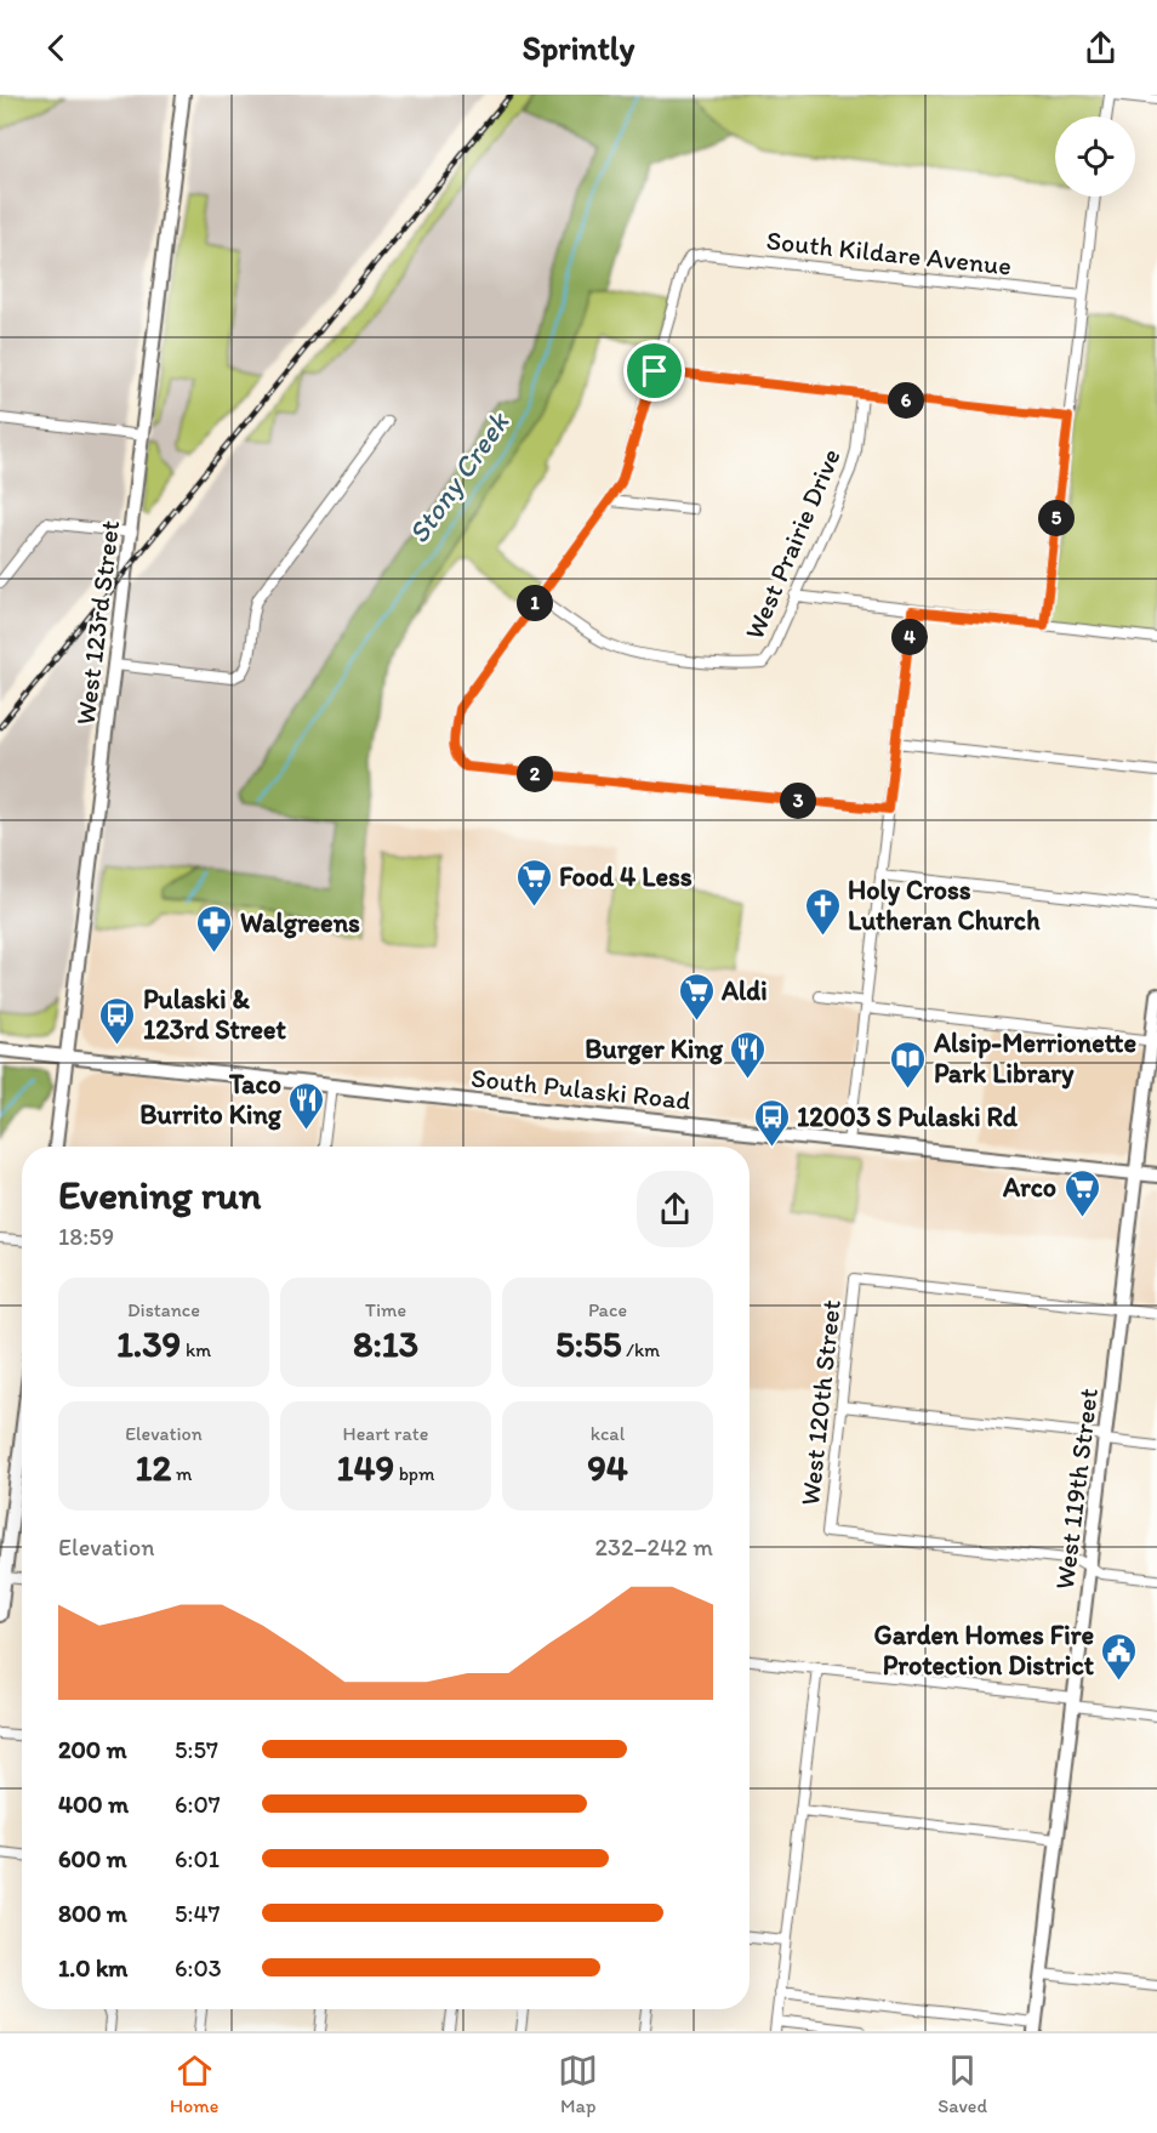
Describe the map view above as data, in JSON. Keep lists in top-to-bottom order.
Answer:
{
  "streets": {
    "street": [
      "South Kildare Avenue",
      "West Prairie Drive",
      "West 123rd Street",
      "South Pulaski Road",
      "West 120th Street",
      "West 119th Street"
    ]
  },
  "crossings": [
    ["West 123rd Street", "South Pulaski Road"],
    ["South Pulaski Road", "West 119th Street"],
    ["West 120th Street", "West 119th Street"]
  ],
  "water": ["Stony Creek"],
  "places": {
    "supermarket": ["Food 4 Less", "Aldi", "Arco"],
    "church": ["Holy Cross Lutheran Church"],
    "pharmacy": ["Walgreens"],
    "bus stop": ["Pulaski & 123rd Street", "12003 S Pulaski Rd"],
    "restaurant": ["Burger King", "Taco Burrito King"],
    "library": ["Alsip-Merrionette Park Library"],
    "public building": ["Garden Homes Fire Protection District"]
  },
  "page": {
    "header": "Sprintly",
    "pins": [
      "6",
      "5",
      "1",
      "4",
      "2",
      "3"
    ],
    "heading": ["Evening run", "18:59"],
    "stats": [
      ["Distance", "1.39 km"],
      ["Time", "8:13"],
      ["Pace", "5:55 /km"],
      ["Elevation", "12 m"],
      ["Heart rate", "149 bpm"],
      ["kcal", "94"]
    ],
    "chart": ["Elevation", "232–242 m"],
    "list": [
      {
        "name": "200 m",
        "note": "5:57"
      },
      {
        "name": "400 m",
        "note": "6:07"
      },
      {
        "name": "600 m",
        "note": "6:01"
      },
      {
        "name": "800 m",
        "note": "5:47"
      },
      {
        "name": "1.0 km",
        "note": "6:03"
      }
    ],
    "tabs": ["Home", "Map", "Saved"]
  }
}
